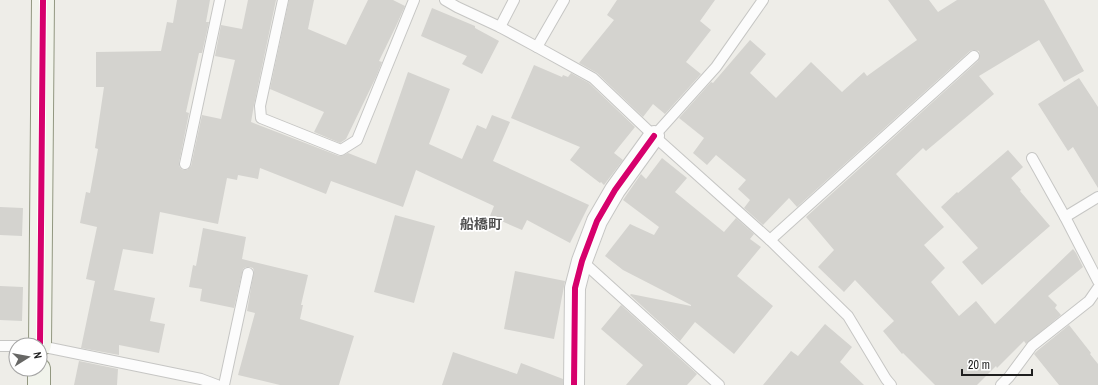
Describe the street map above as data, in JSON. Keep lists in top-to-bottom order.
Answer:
{
  "districts": ["船橋町"],
  "scale_bar": "20 m",
  "north": "right"
}
